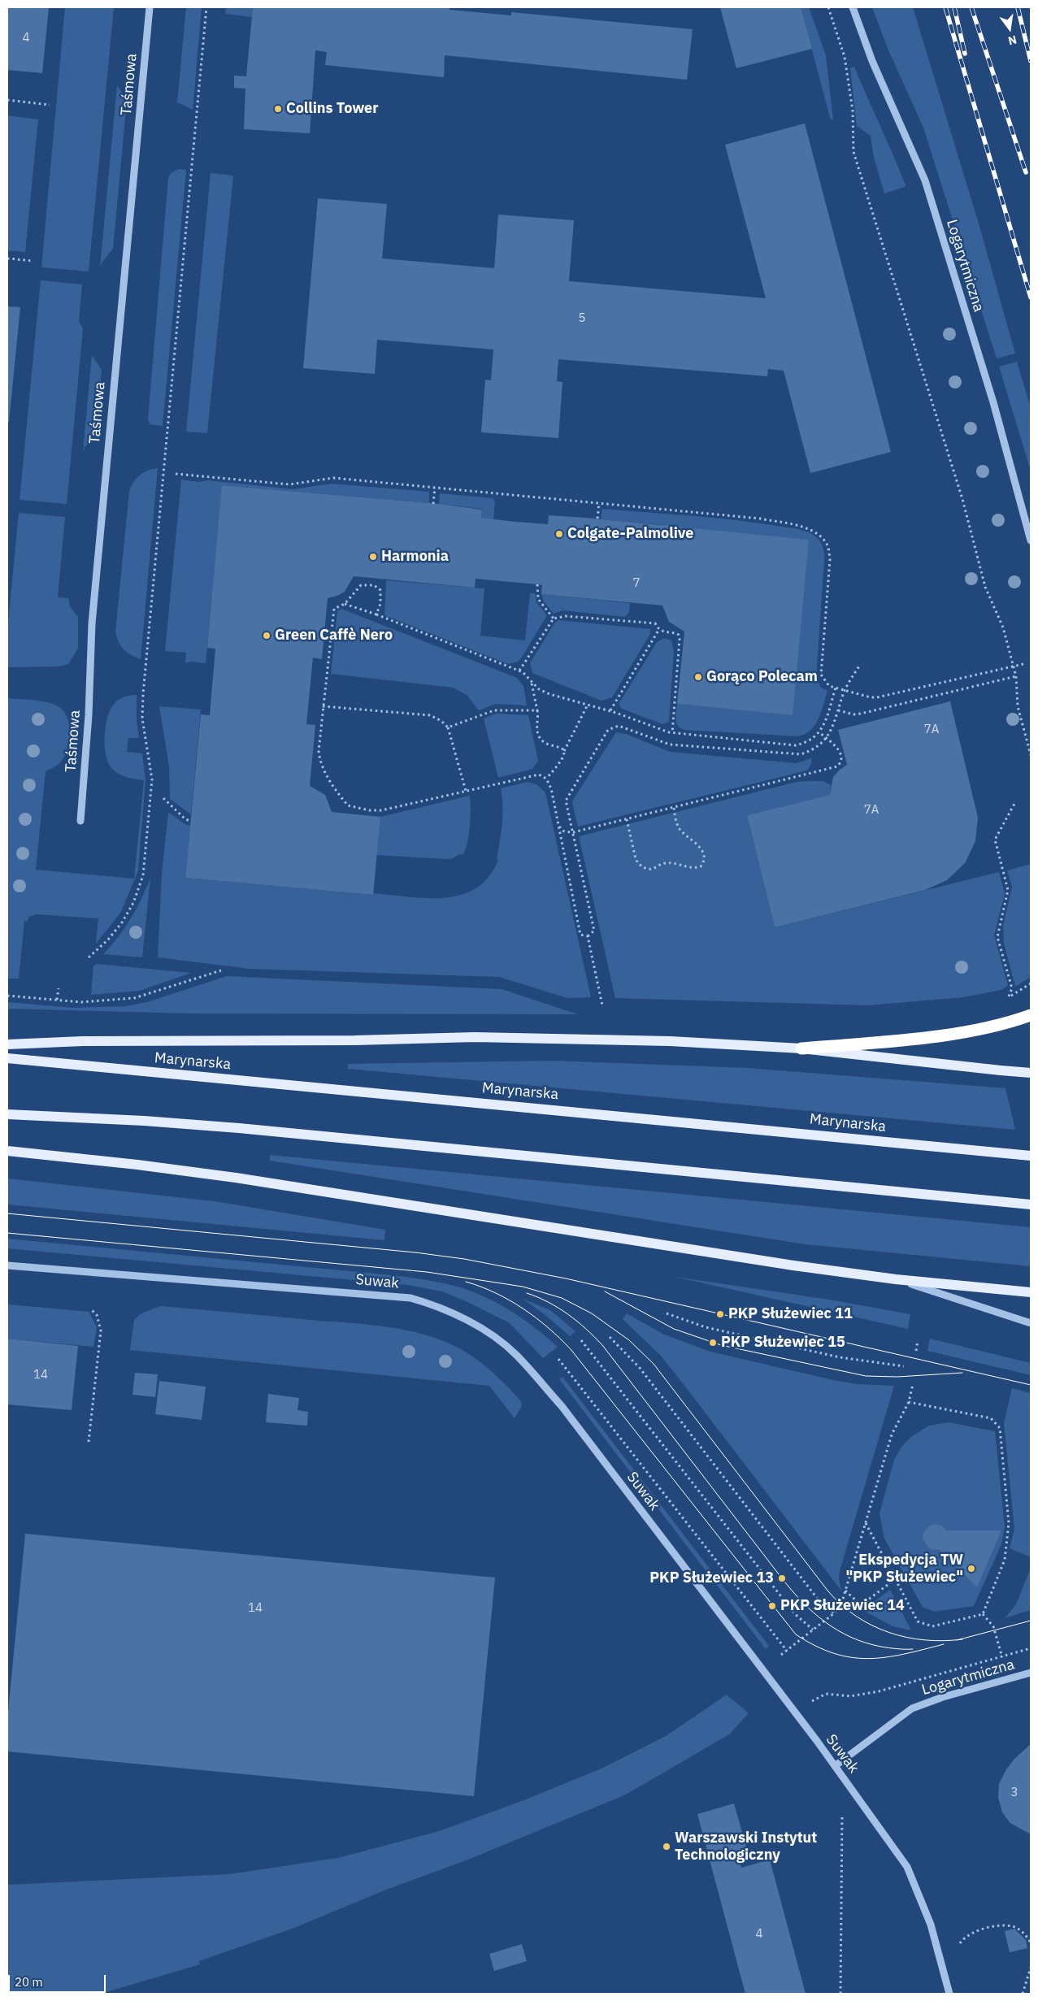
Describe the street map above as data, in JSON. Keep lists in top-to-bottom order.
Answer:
{
  "streets": {
    "main road": ["Marynarska"],
    "street": ["Taśmowa", "Logarytmiczna", "Suwak"]
  },
  "crossings": [
    ["Logarytmiczna", "Suwak"]
  ],
  "places": [
    "Collins Tower",
    "Colgate-Palmolive",
    "Harmonia",
    "Green Caffè Nero",
    "Gorąco Polecam",
    "PKP Służewiec 11",
    "PKP Służewiec 15",
    "Ekspedycja TW \"PKP Służewiec\"",
    "PKP Służewiec 13",
    "PKP Służewiec 14",
    "Warszawski Instytut Technologiczny"
  ],
  "house_numbers": [
    "4",
    "5",
    "7",
    "7A",
    "7A",
    "14",
    "14",
    "3",
    "4"
  ],
  "scale_bar": "20 m",
  "north": "bottom"
}
